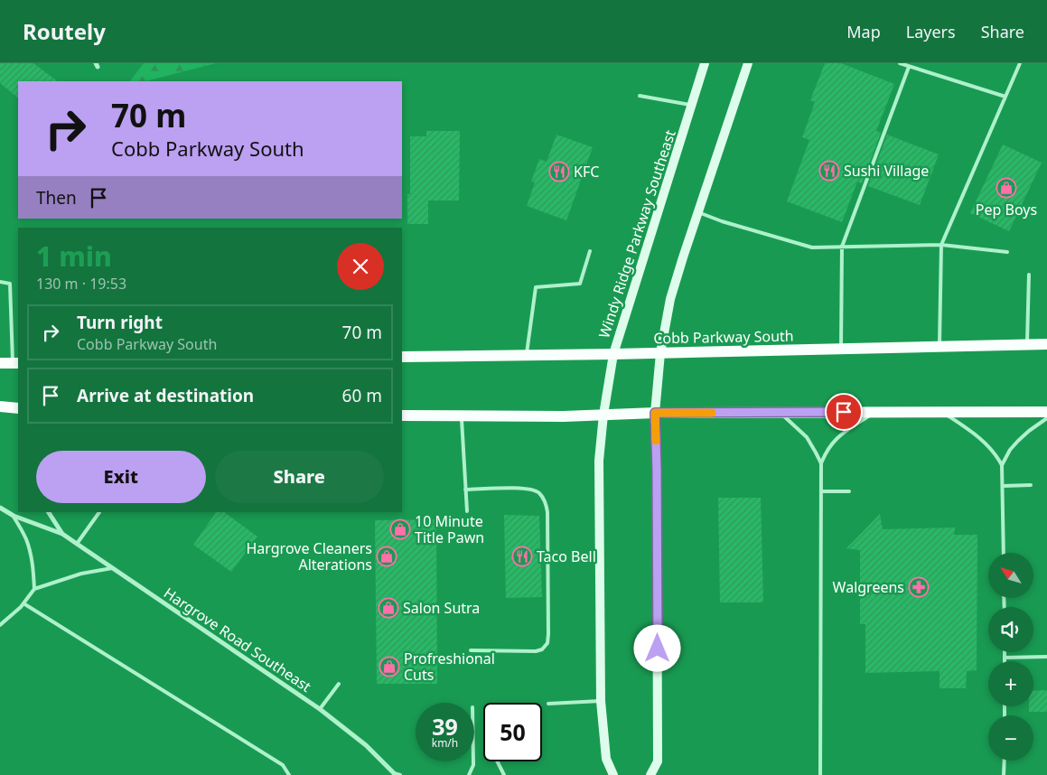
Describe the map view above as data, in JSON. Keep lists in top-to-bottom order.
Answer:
{
  "streets": {
    "main road": ["Windy Ridge Parkway Southeast", "Cobb Parkway South"],
    "street": ["Hargrove Road Southeast"]
  },
  "crossings": [
    ["Windy Ridge Parkway Southeast", "Cobb Parkway South"]
  ],
  "places": {
    "restaurant": ["Sushi Village", "KFC", "Taco Bell"],
    "shop": [
      "Pep Boys",
      "10 Minute Title Pawn",
      "Hargrove Cleaners Alterations",
      "Salon Sutra",
      "Profreshional Cuts"
    ],
    "pharmacy": ["Walgreens"]
  },
  "north": "top left",
  "page": {
    "header": "Routely",
    "nav": ["Map", "Layers", "Share"],
    "turn": ["70 m", "Cobb Parkway South"],
    "then": "Then",
    "heading": ["1 min", "130 m · 19:53"],
    "list": [
      {
        "name": "Turn right",
        "note": "Cobb Parkway South",
        "value": "70 m"
      },
      {
        "name": "Arrive at destination",
        "value": "60 m"
      }
    ],
    "buttons": ["Exit", "Share"],
    "map_buttons": ["+", "−"],
    "speed": "39 km/h",
    "limit": "50"
  }
}
